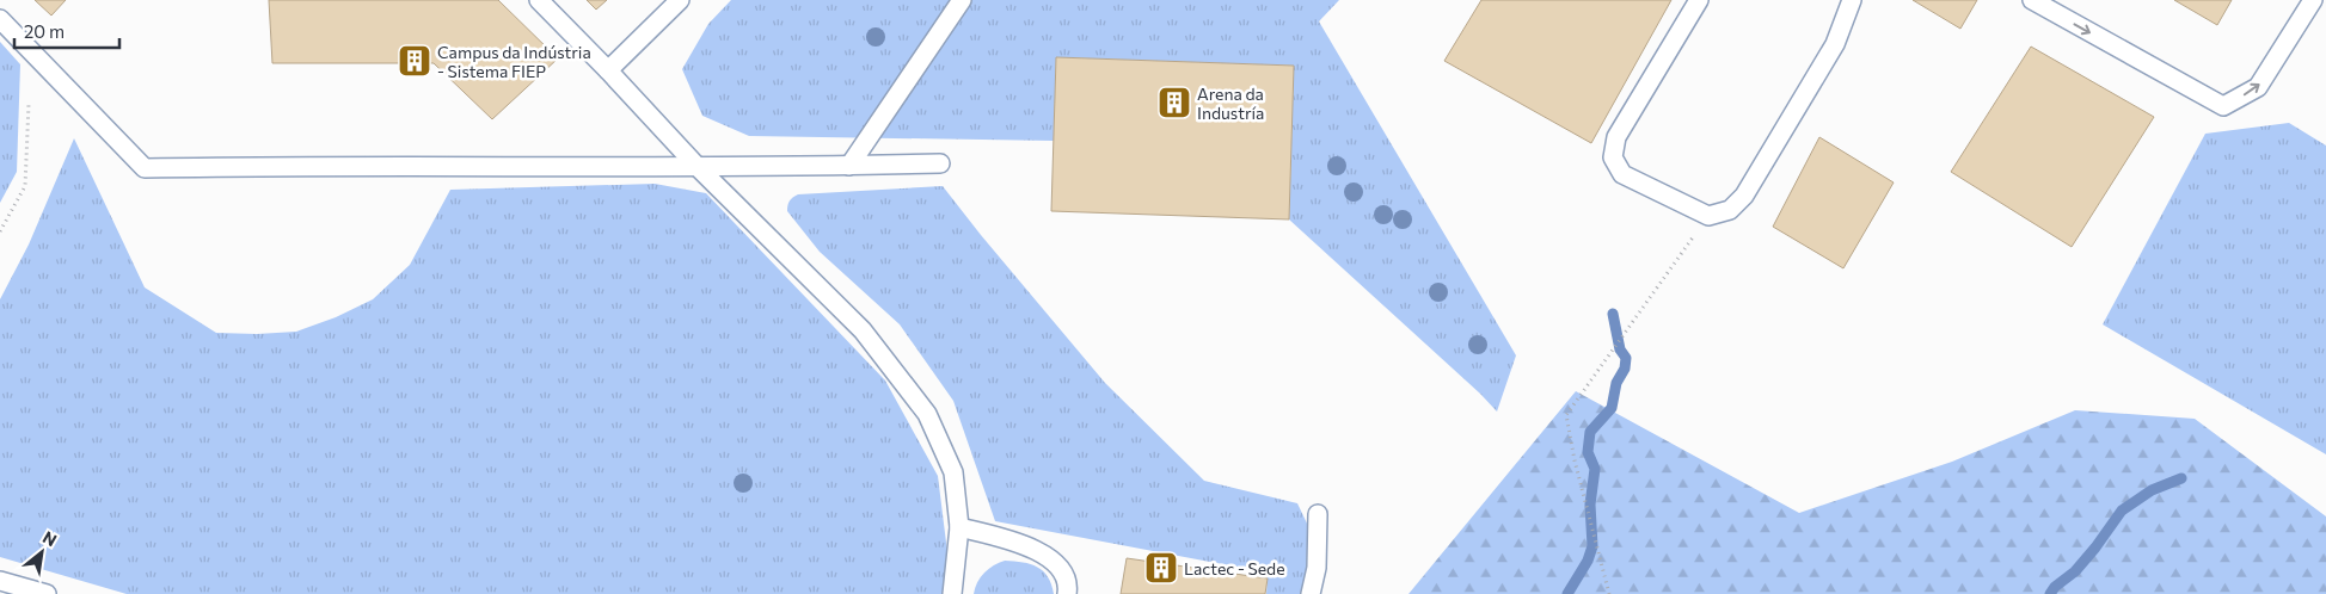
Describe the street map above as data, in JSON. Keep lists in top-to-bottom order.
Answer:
{
  "places": {
    "building": ["Campus da Indústria - Sistema FIEP", "Arena da Industría", "Lactec - Sede"]
  },
  "scale_bar": "20 m",
  "north": "top right"
}
